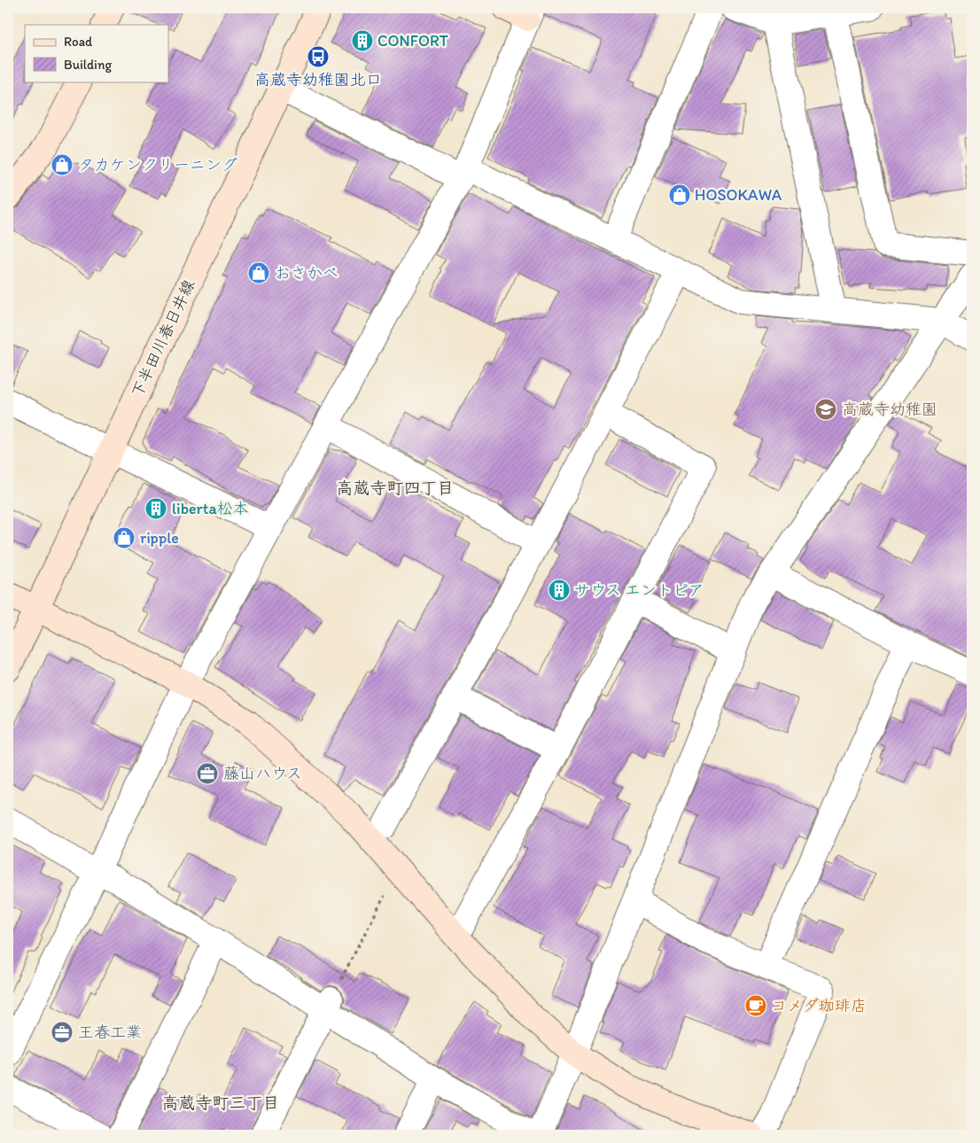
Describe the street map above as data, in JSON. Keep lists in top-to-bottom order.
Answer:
{
  "streets": {
    "street": ["下半田川春日井線"]
  },
  "districts": ["高蔵寺町四丁目", "高蔵寺町三丁目"],
  "places": {
    "building": ["CONFORT", "liberta松本", "サウス エントピア"],
    "bus stop": ["高蔵寺幼稚園北口"],
    "shop": [
      "タカケンクリーニング",
      "HOSOKAWA",
      "おさかべ",
      "ripple"
    ],
    "school or university": ["高蔵寺幼稚園"],
    "office": ["藤山ハウス", "王春工業"],
    "cafe": ["コメダ珈琲店"]
  },
  "legend": ["Road", "Building"]
}
